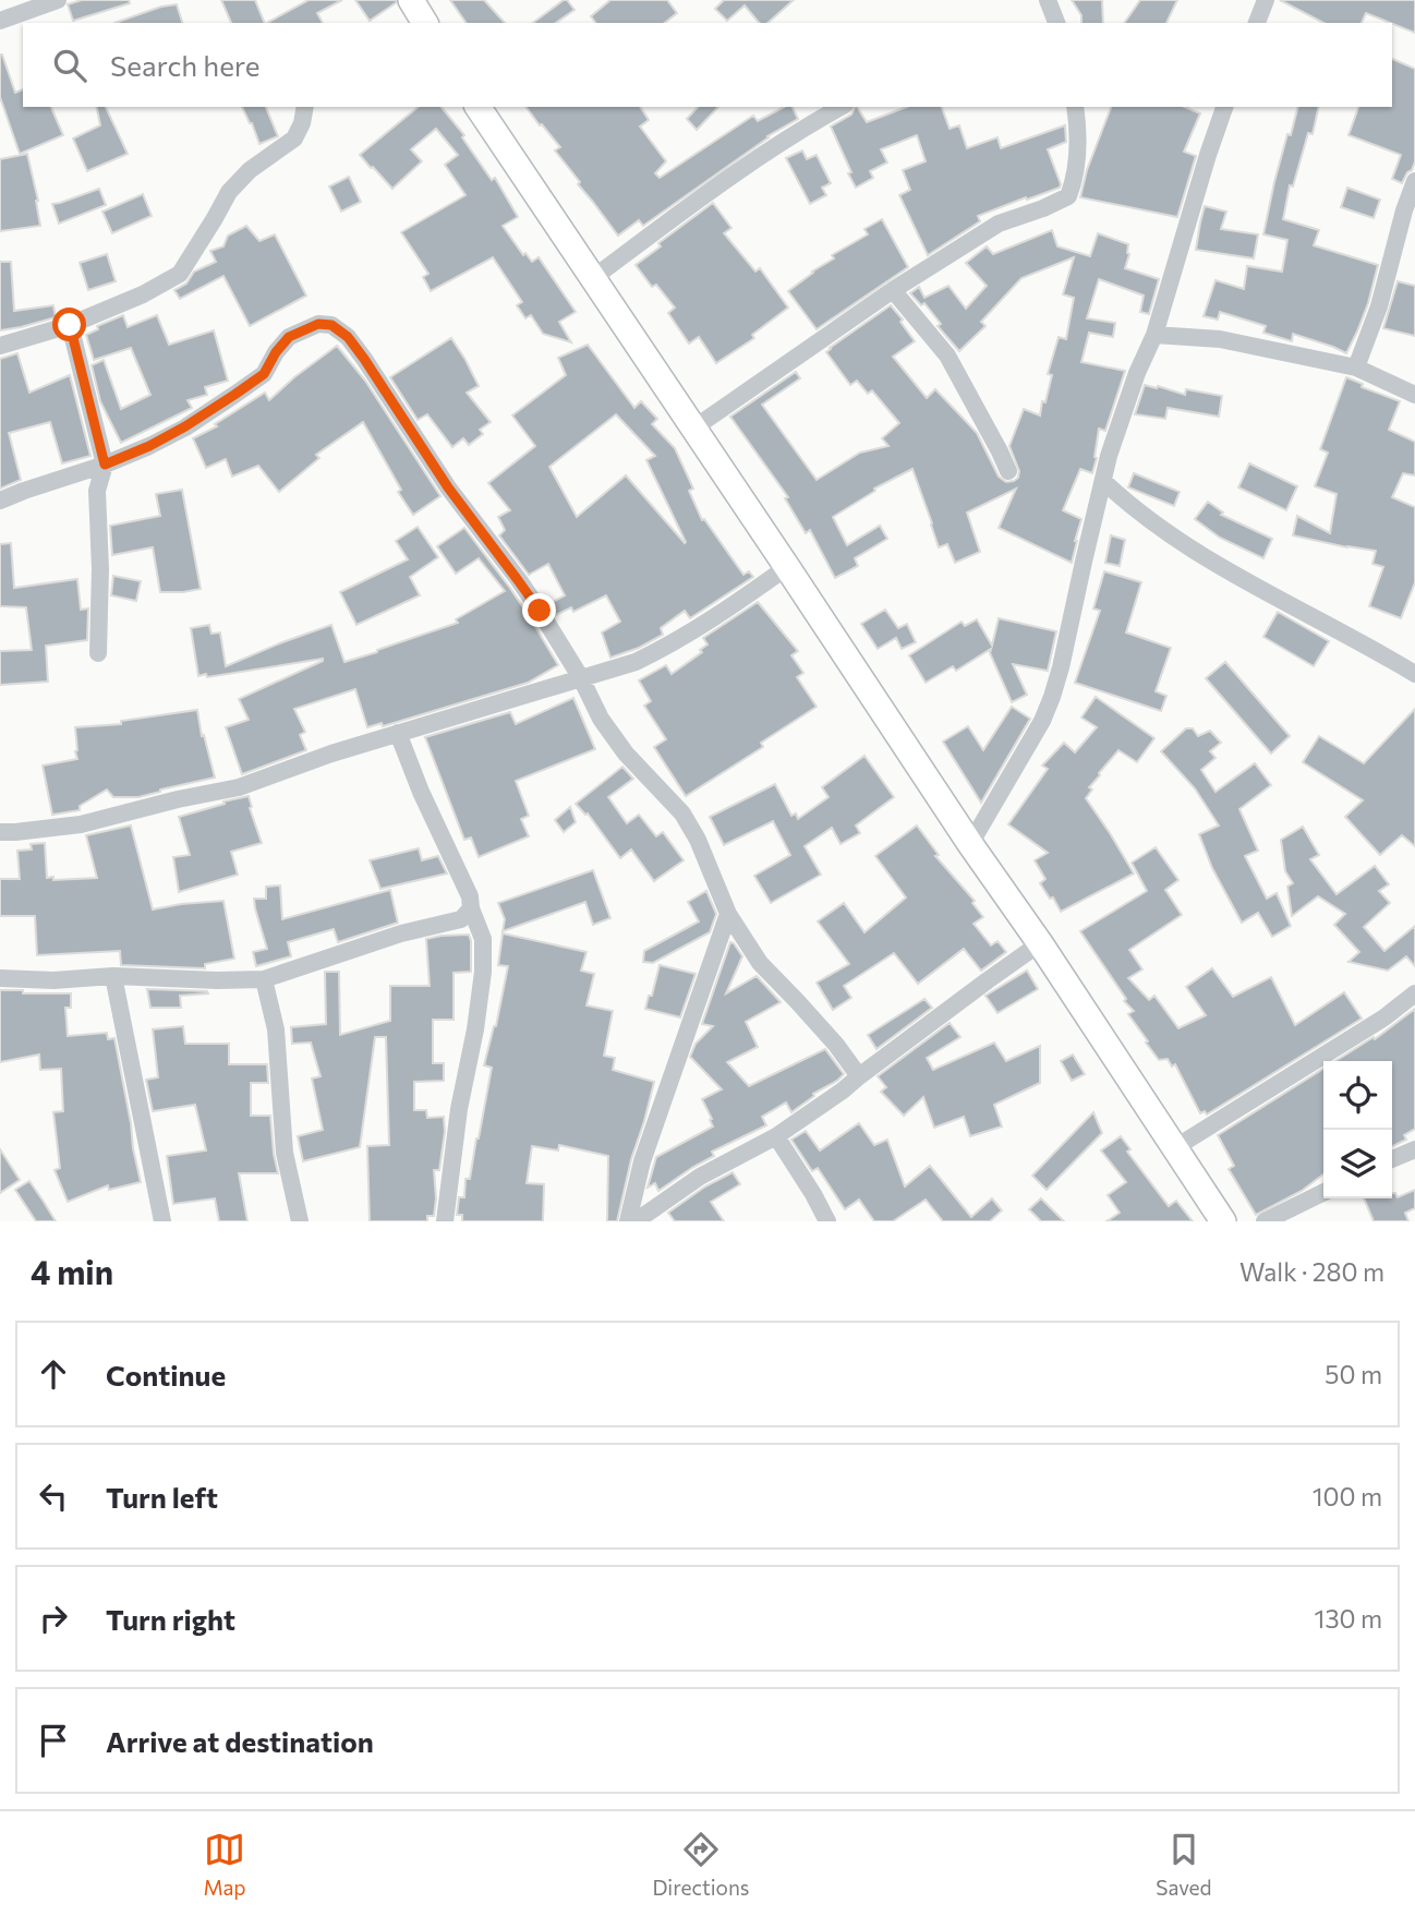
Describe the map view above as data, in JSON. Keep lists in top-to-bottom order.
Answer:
{
  "page": {
    "search": "Search here",
    "heading": ["4 min", "Walk · 280 m"],
    "list": [
      ["Continue", "50 m"],
      ["Turn left", "100 m"],
      ["Turn right", "130 m"],
      "Arrive at destination"
    ],
    "nav": ["Map", "Directions", "Saved"]
  }
}
